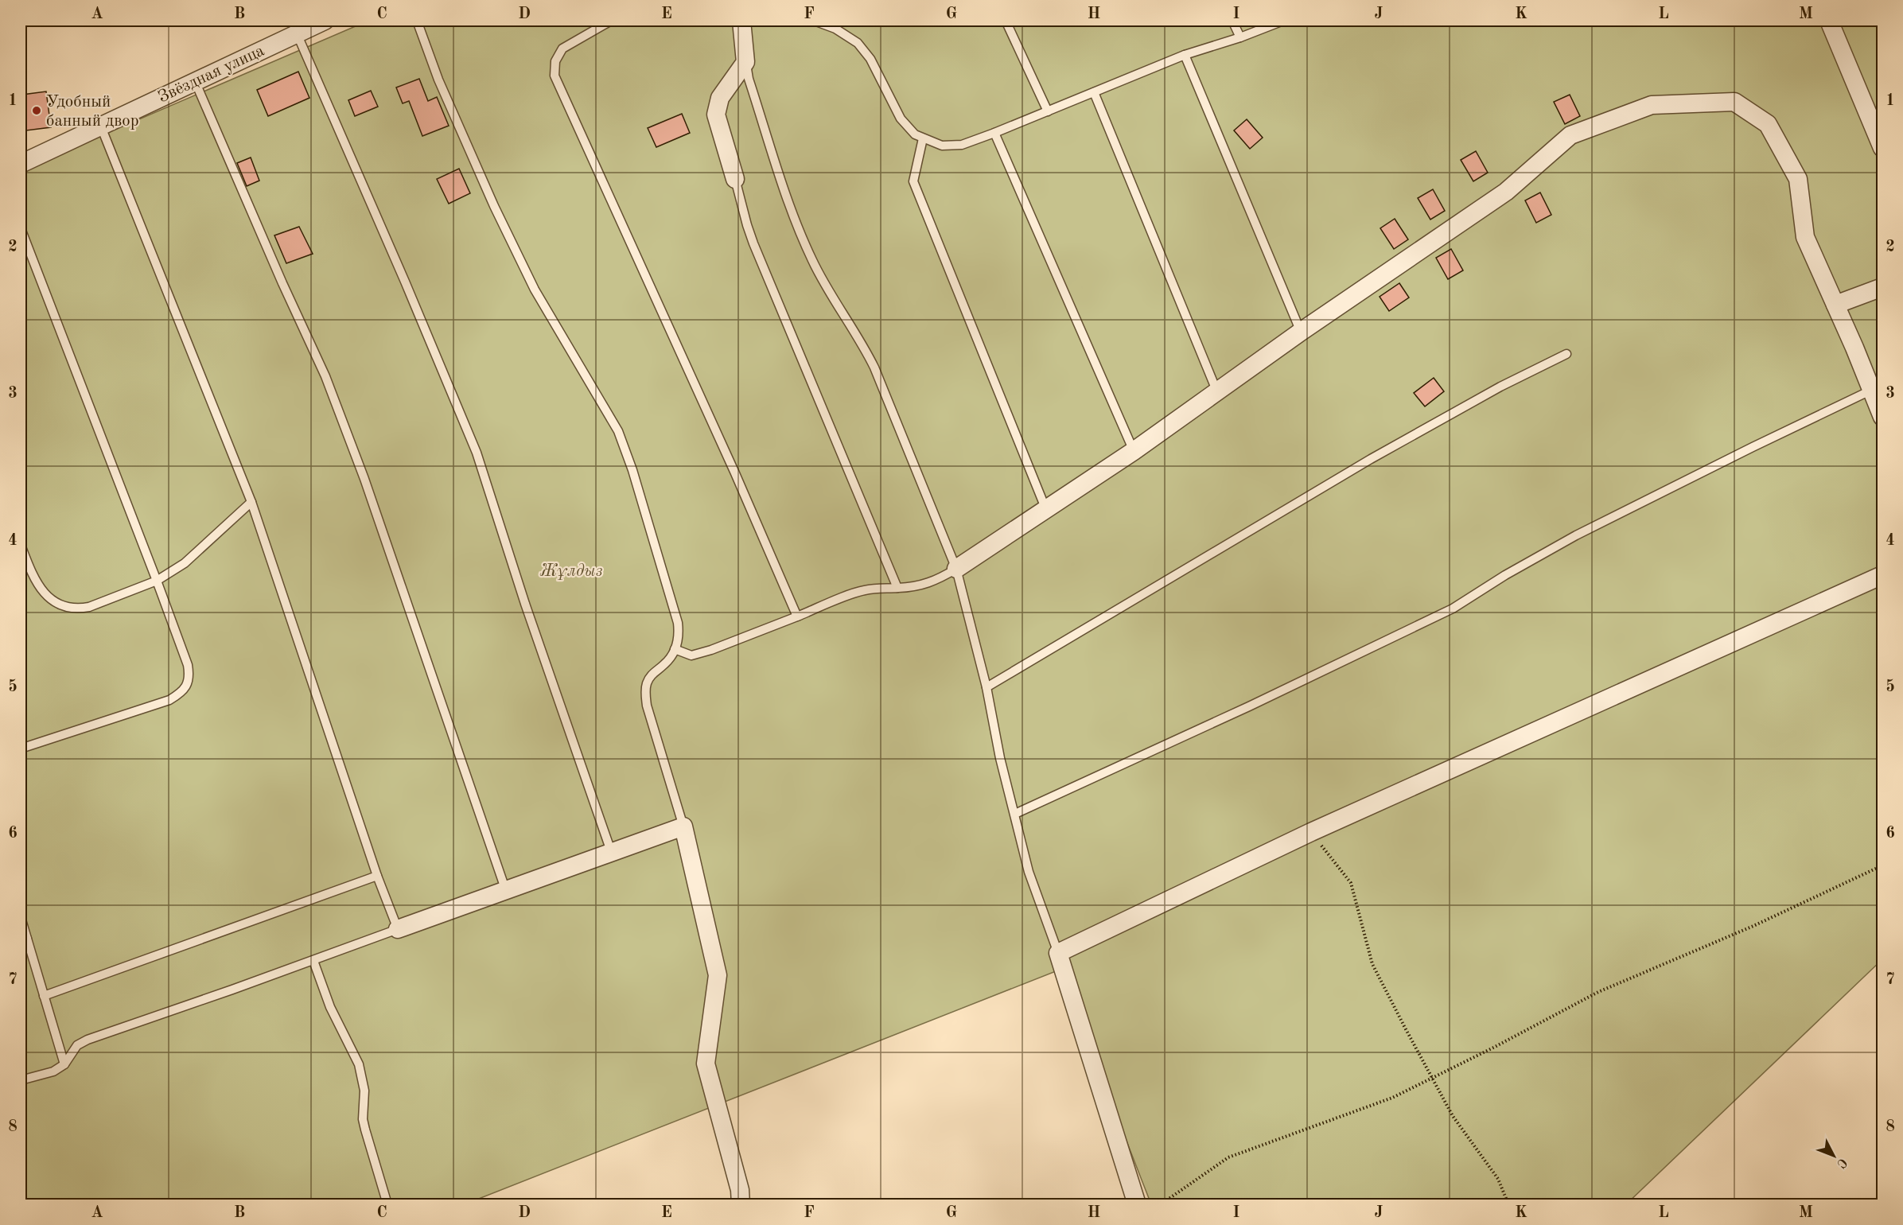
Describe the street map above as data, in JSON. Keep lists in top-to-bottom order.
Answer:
{
  "streets": {
    "street": ["Звёздная улица"]
  },
  "parks": ["Жұлдыз"],
  "places": ["Удобный банный двор"],
  "north": "bottom right",
  "grid": {
    "columns": [
      "A",
      "B",
      "C",
      "D",
      "E",
      "F",
      "G",
      "H",
      "I",
      "J",
      "K",
      "L",
      "M"
    ],
    "rows": [
      "1",
      "2",
      "3",
      "4",
      "5",
      "6",
      "7",
      "8"
    ]
  }
}
